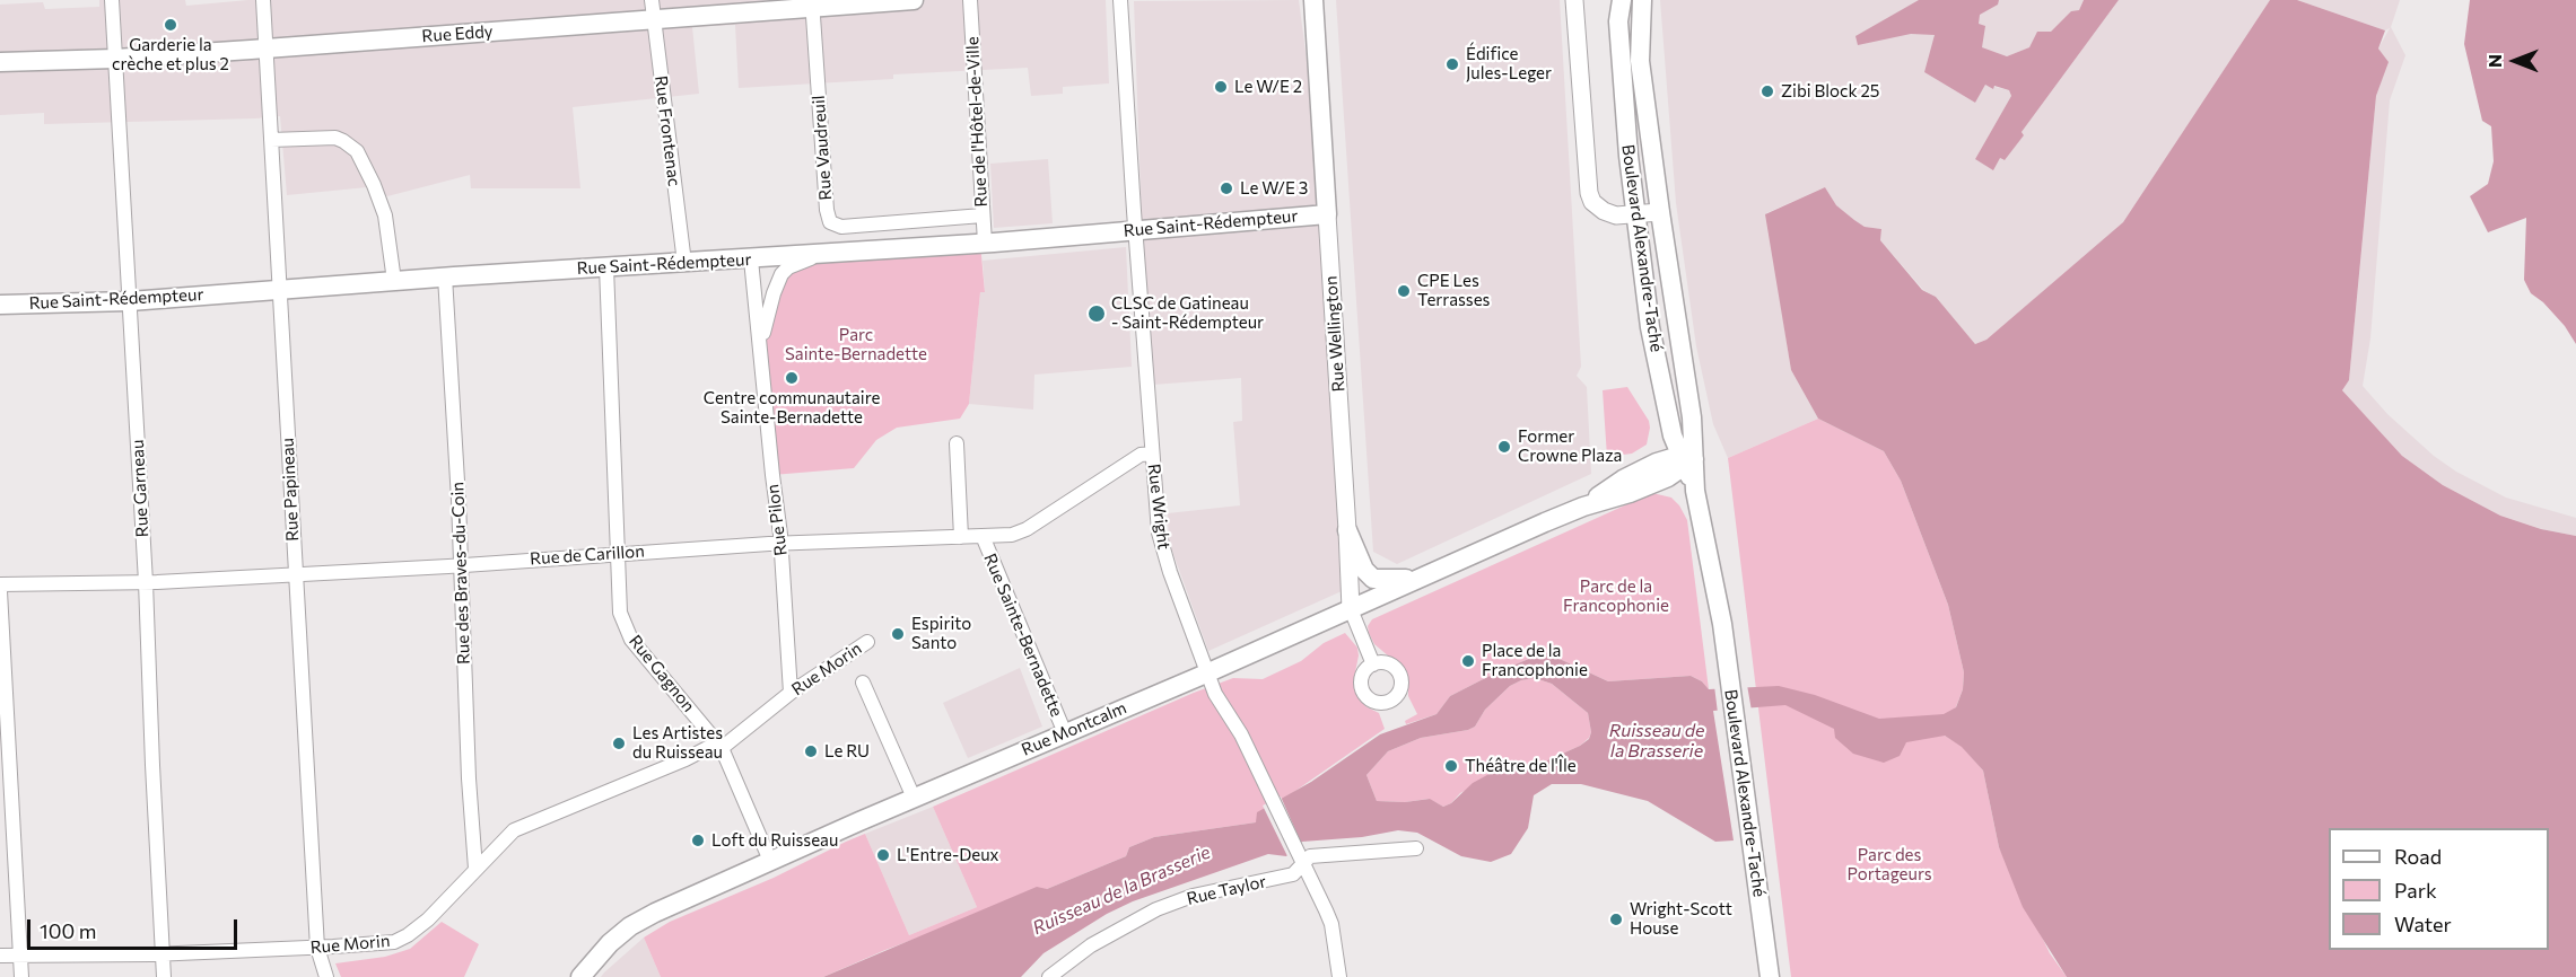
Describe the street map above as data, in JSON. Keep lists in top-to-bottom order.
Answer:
{
  "streets": {
    "main road": [
      "Rue Eddy",
      "Rue Saint-Rédempteur",
      "Boulevard Alexandre-Taché",
      "Rue Wellington",
      "Rue Montcalm"
    ],
    "street": [
      "Rue de l'Hôtel-de-Ville",
      "Rue Frontenac",
      "Rue Vaudreuil",
      "Rue Garneau",
      "Rue Papineau",
      "Rue Wright",
      "Rue Pilon",
      "Rue de Carillon",
      "Rue des Braves-du-Coin",
      "Rue Sainte-Bernadette",
      "Rue Morin",
      "Rue Gagnon",
      "Rue Taylor"
    ]
  },
  "crossings": [
    ["Rue Eddy", "Rue Frontenac"],
    ["Rue Eddy", "Rue Vaudreuil"],
    ["Rue Eddy", "Rue Garneau"],
    ["Rue Eddy", "Rue Papineau"],
    ["Rue de l'Hôtel-de-Ville", "Rue Vaudreuil"],
    ["Rue de l'Hôtel-de-Ville", "Rue Saint-Rédempteur"],
    ["Rue Frontenac", "Rue Saint-Rédempteur"],
    ["Rue Saint-Rédempteur", "Rue Wellington"],
    ["Rue Saint-Rédempteur", "Rue Garneau"],
    ["Rue Saint-Rédempteur", "Rue Papineau"],
    ["Rue Saint-Rédempteur", "Rue Wright"],
    ["Rue Saint-Rédempteur", "Rue Pilon"],
    ["Rue Saint-Rédempteur", "Rue des Braves-du-Coin"],
    ["Rue Saint-Rédempteur", "Rue Gagnon"],
    ["Boulevard Alexandre-Taché", "Rue Montcalm"],
    ["Rue Wellington", "Rue Montcalm"],
    ["Rue Garneau", "Rue de Carillon"],
    ["Rue Garneau", "Rue Morin"],
    ["Rue Papineau", "Rue de Carillon"],
    ["Rue Papineau", "Rue Morin"],
    ["Rue Wright", "Rue de Carillon"],
    ["Rue Wright", "Rue Montcalm"],
    ["Rue Wright", "Rue Taylor"],
    ["Rue Pilon", "Rue de Carillon"],
    ["Rue Pilon", "Rue Morin"],
    ["Rue de Carillon", "Rue des Braves-du-Coin"],
    ["Rue de Carillon", "Rue Sainte-Bernadette"],
    ["Rue de Carillon", "Rue Gagnon"],
    ["Rue des Braves-du-Coin", "Rue Morin"],
    ["Rue Sainte-Bernadette", "Rue Montcalm"],
    ["Rue Morin", "Rue Gagnon"],
    ["Rue Gagnon", "Rue Montcalm"]
  ],
  "water": ["Ruisseau de la Brasserie"],
  "parks": ["Parc Sainte-Bernadette", "Parc de la Francophonie", "Parc des Portageurs"],
  "places": [
    "Garderie la crèche et plus 2",
    "Édifice Jules-Leger",
    "Le W/E 2",
    "Zibi Block 25",
    "Le W/E 3",
    "CPE Les Terrasses",
    "CLSC de Gatineau - Saint-Rédempteur",
    "Centre communautaire Sainte-Bernadette",
    "Former Crowne Plaza",
    "Espirito Santo",
    "Place de la Francophonie",
    "Les Artistes du Ruisseau",
    "Le RU",
    "Théâtre de l'Île",
    "Loft du Ruisseau",
    "L'Entre-Deux",
    "Wright-Scott House"
  ],
  "legend": ["Road", "Park", "Water"],
  "scale_bar": "100 m",
  "north": "left"
}
